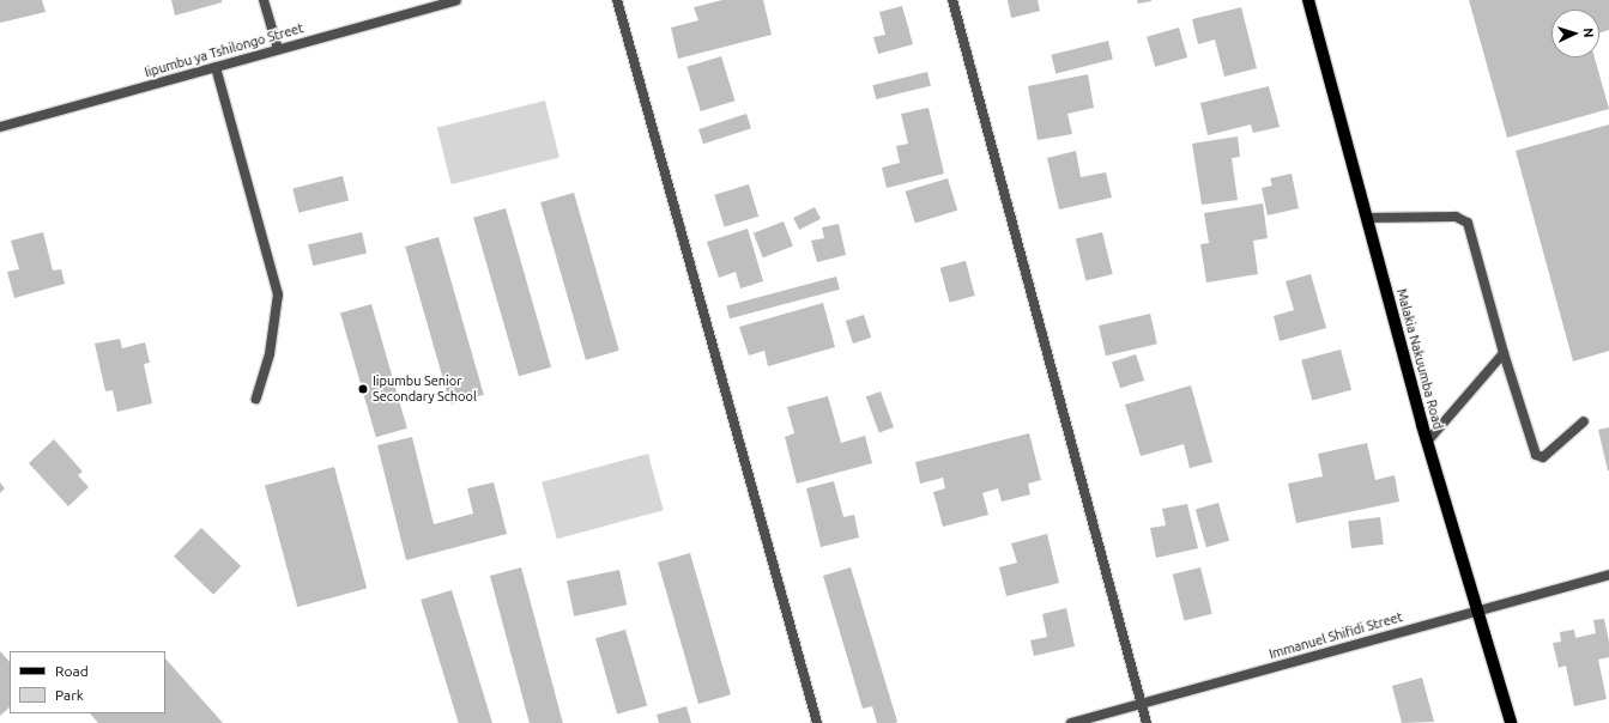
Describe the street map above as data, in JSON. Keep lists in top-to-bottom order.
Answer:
{
  "streets": {
    "main road": ["Malakia Nakuumba Road"],
    "street": ["Iipumbu ya Tshilongo Street", "Immanuel Shifidi Street"]
  },
  "crossings": [
    ["Malakia Nakuumba Road", "Immanuel Shifidi Street"]
  ],
  "places": ["Iipumbu Senior Secondary School"],
  "legend": ["Road", "Park"],
  "north": "right"
}
